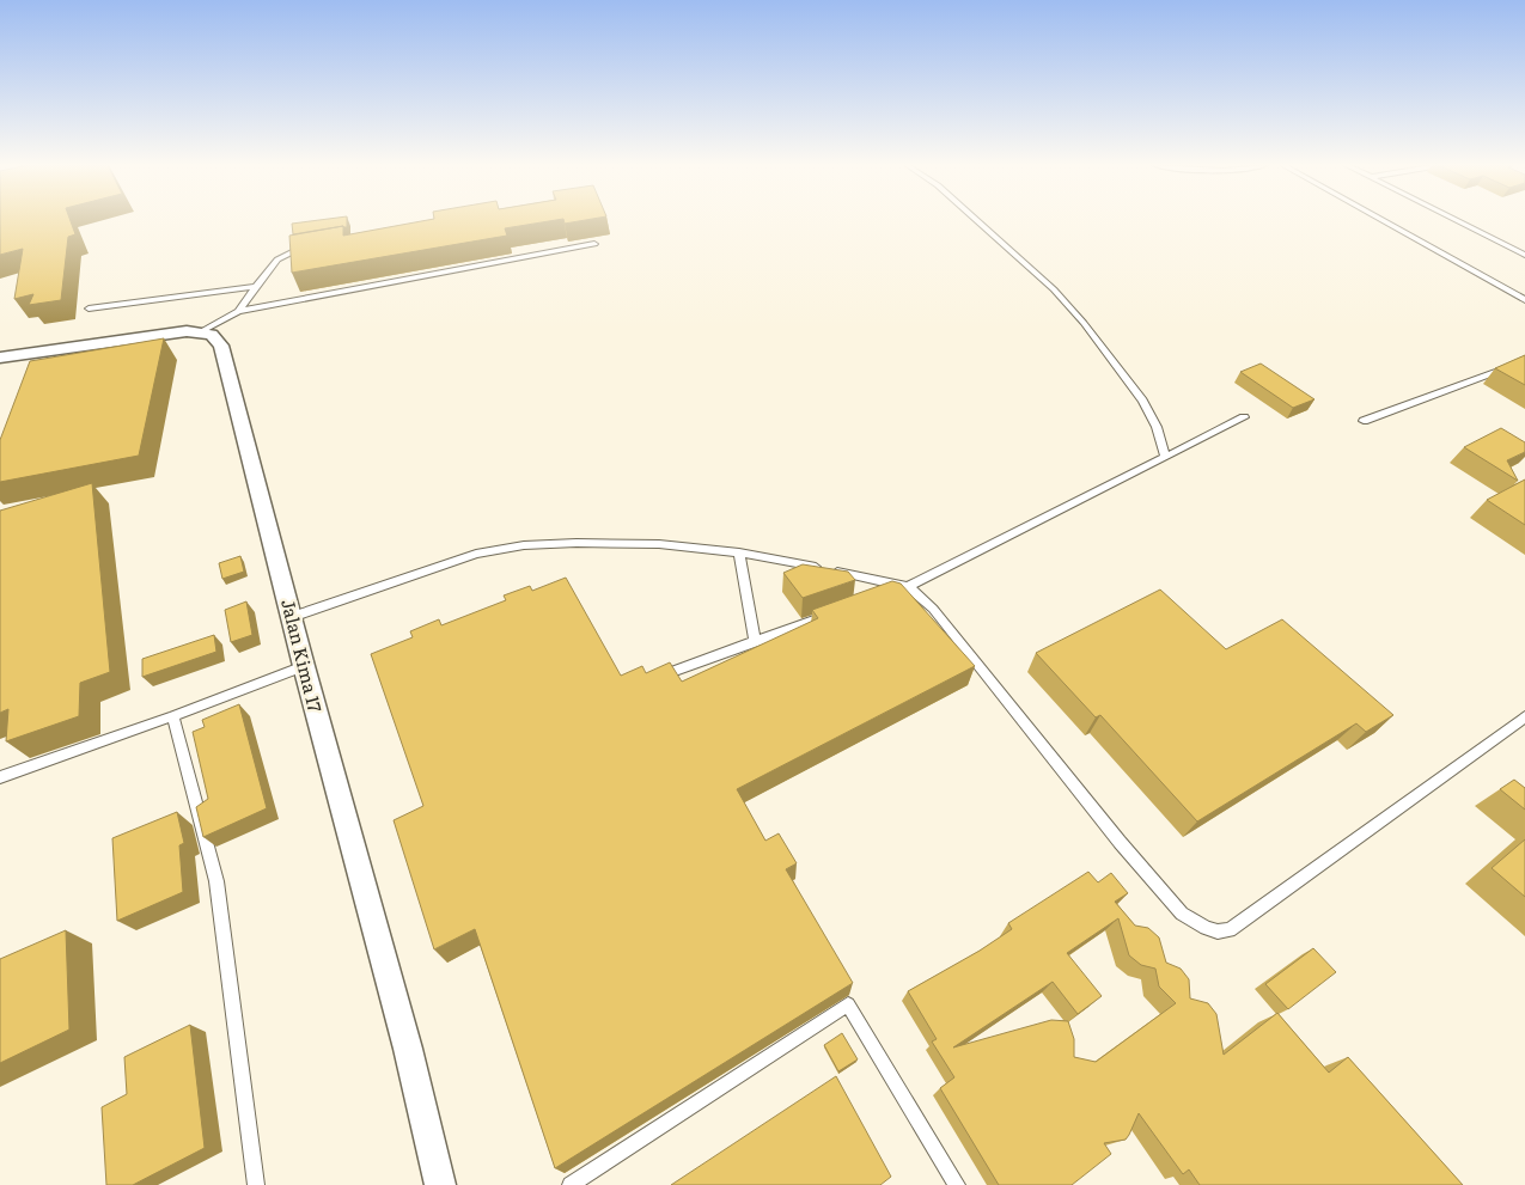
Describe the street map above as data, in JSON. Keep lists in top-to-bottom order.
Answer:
{
  "streets": {
    "street": ["Jalan Kima 17"]
  }
}
